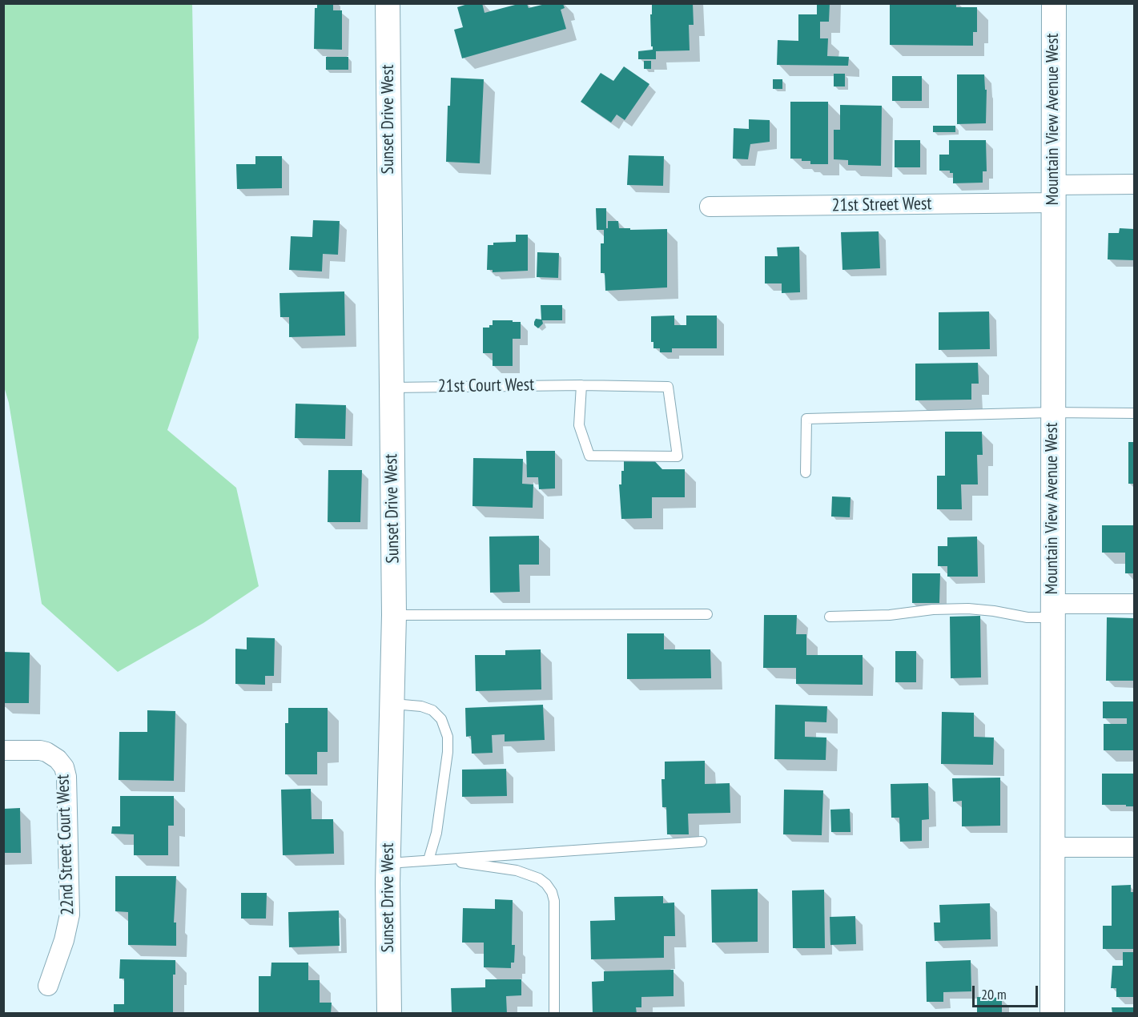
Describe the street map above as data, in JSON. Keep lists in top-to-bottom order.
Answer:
{
  "streets": {
    "street": [
      "Sunset Drive West",
      "Mountain View Avenue West",
      "21st Street West",
      "22nd Street Court West"
    ],
    "lane": ["21st Court West"]
  },
  "crossings": [
    ["Sunset Drive West", "21st Court West"],
    ["Mountain View Avenue West", "21st Street West"]
  ],
  "scale_bar": "20 m"
}
